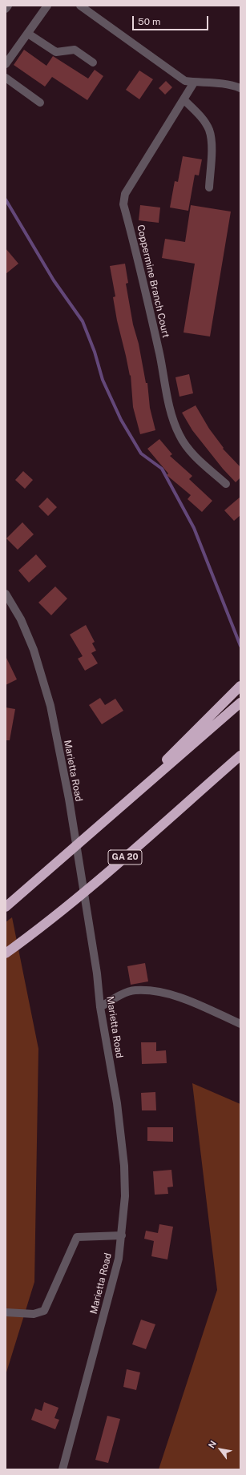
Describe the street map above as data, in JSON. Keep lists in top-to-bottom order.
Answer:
{
  "streets": {
    "highway": ["GA 20"],
    "street": ["Coppermine Branch Court", "Marietta Road"]
  },
  "scale_bar": "50 m",
  "north": "top left"
}
